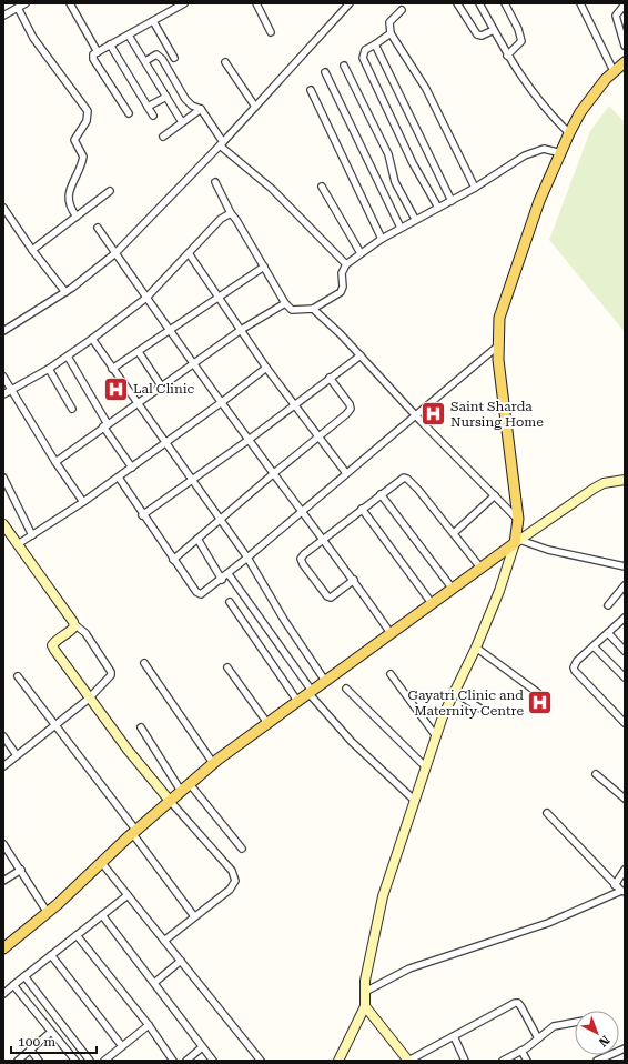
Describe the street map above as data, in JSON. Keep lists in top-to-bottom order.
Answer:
{
  "places": {
    "hospital": ["Lal Clinic", "Saint Sharda Nursing Home", "Gayatri Clinic and Maternity Centre"]
  },
  "scale_bar": "100 m",
  "north": "bottom right"
}
